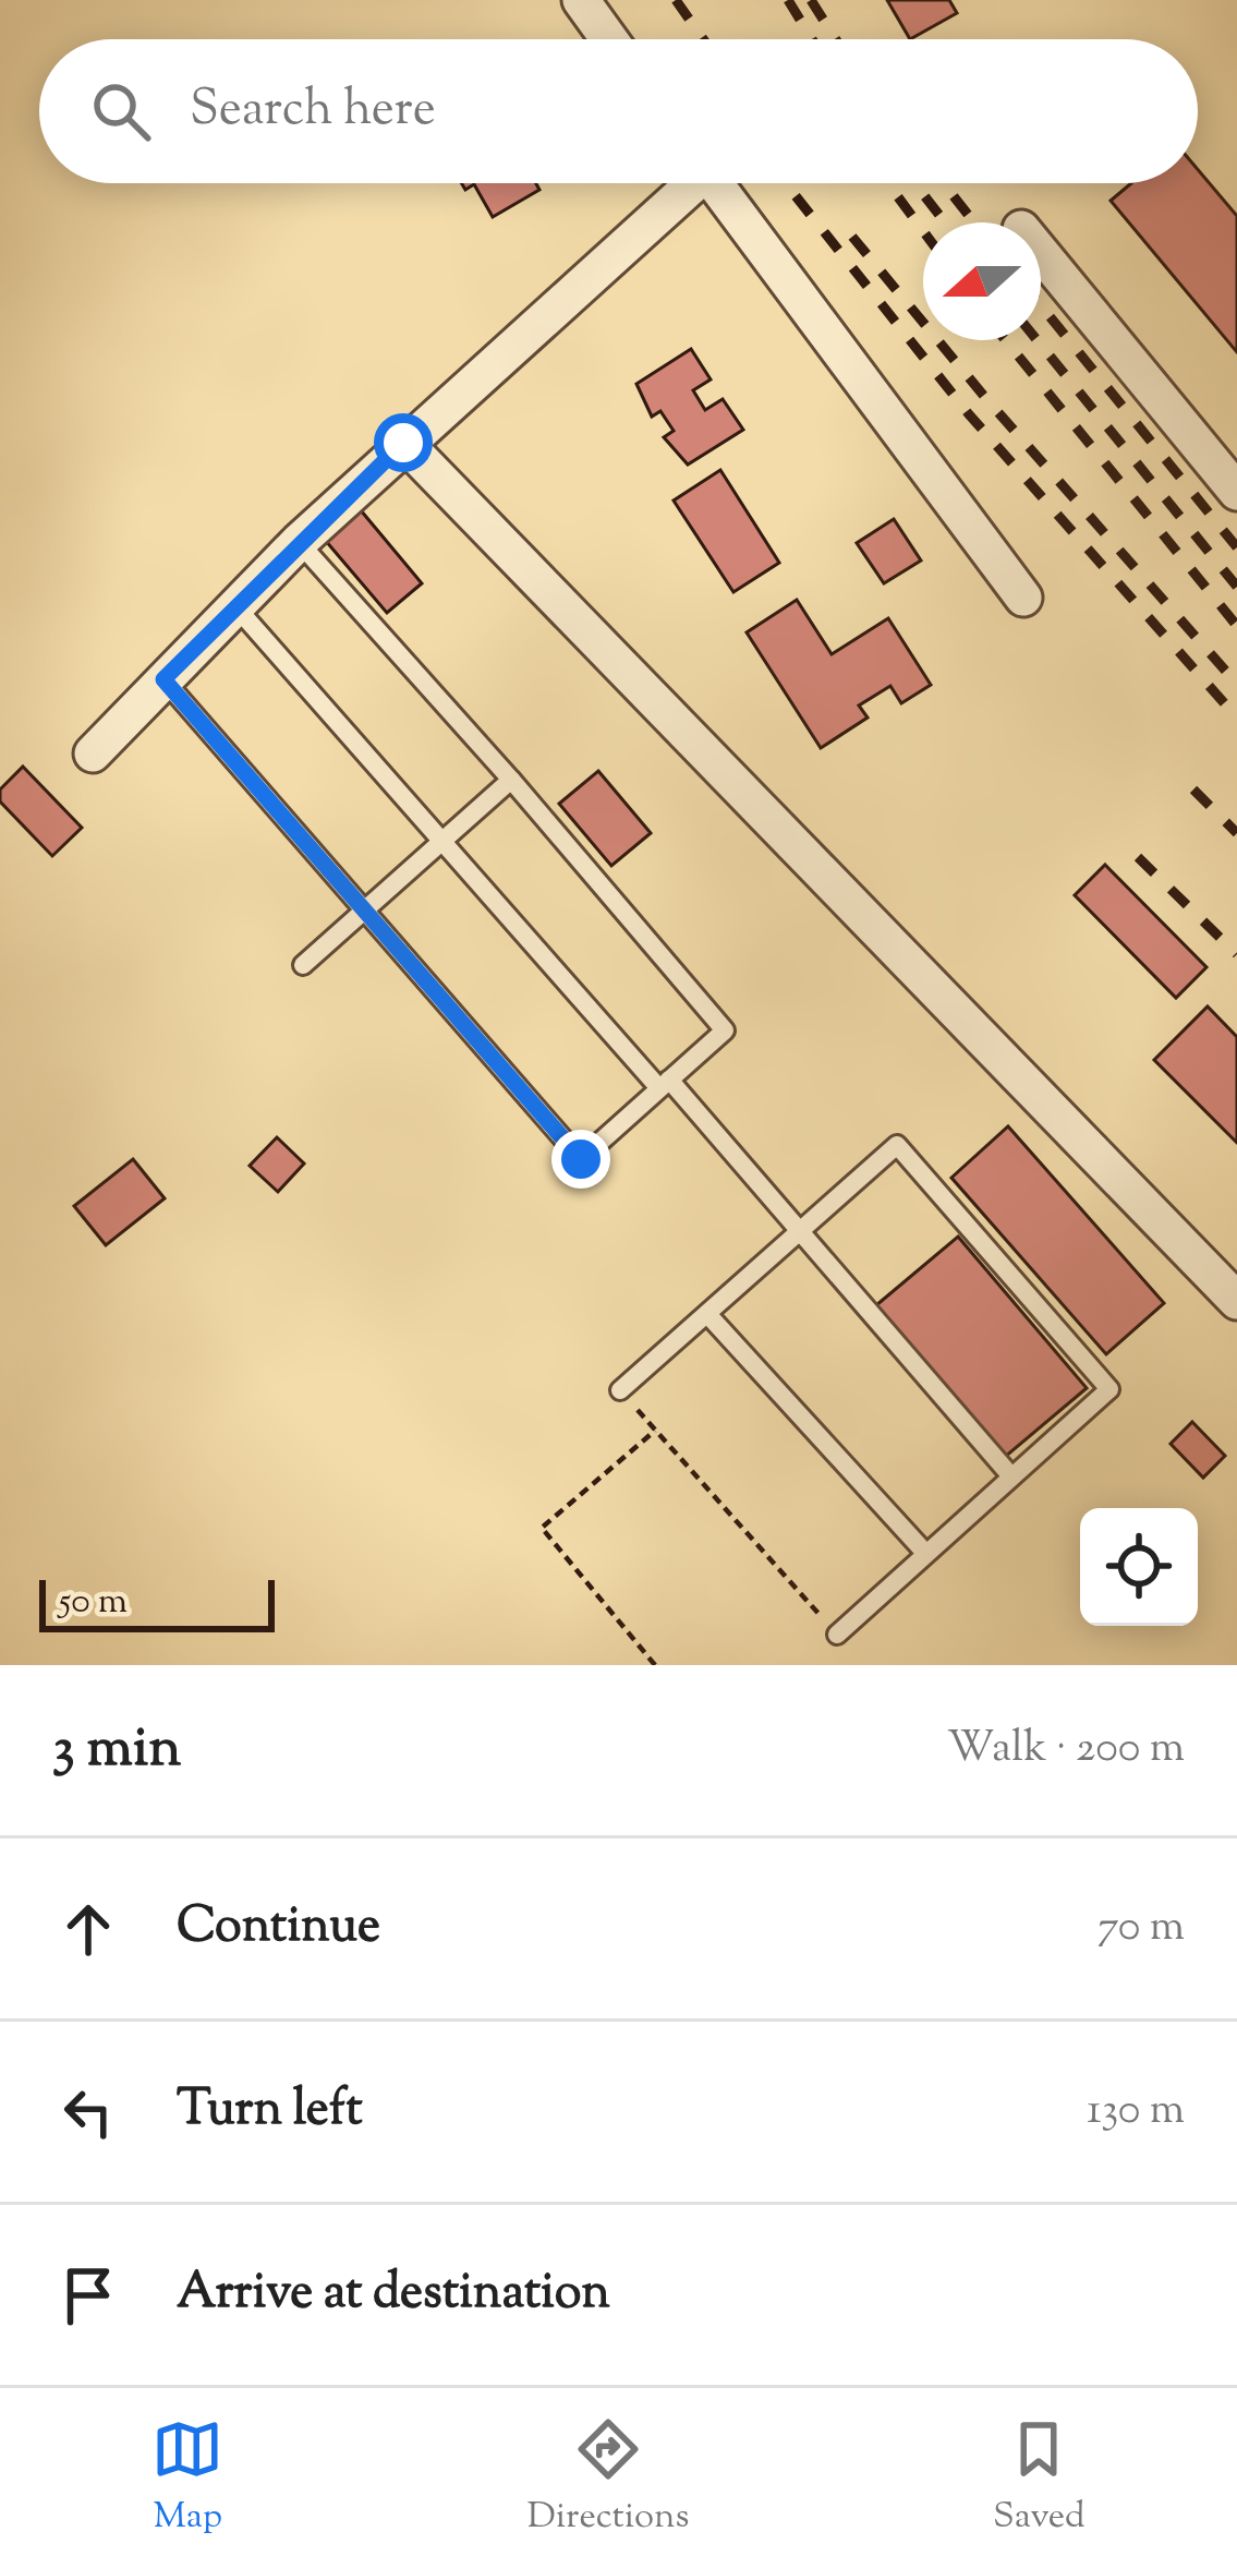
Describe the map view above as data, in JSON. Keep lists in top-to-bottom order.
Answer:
{
  "scale_bar": "50 m",
  "north": "left",
  "page": {
    "search": "Search here",
    "scale": "50 m",
    "heading": ["3 min", "Walk · 200 m"],
    "list": [
      ["Continue", "70 m"],
      ["Turn left", "130 m"],
      "Arrive at destination"
    ],
    "nav": ["Map", "Directions", "Saved"]
  }
}
